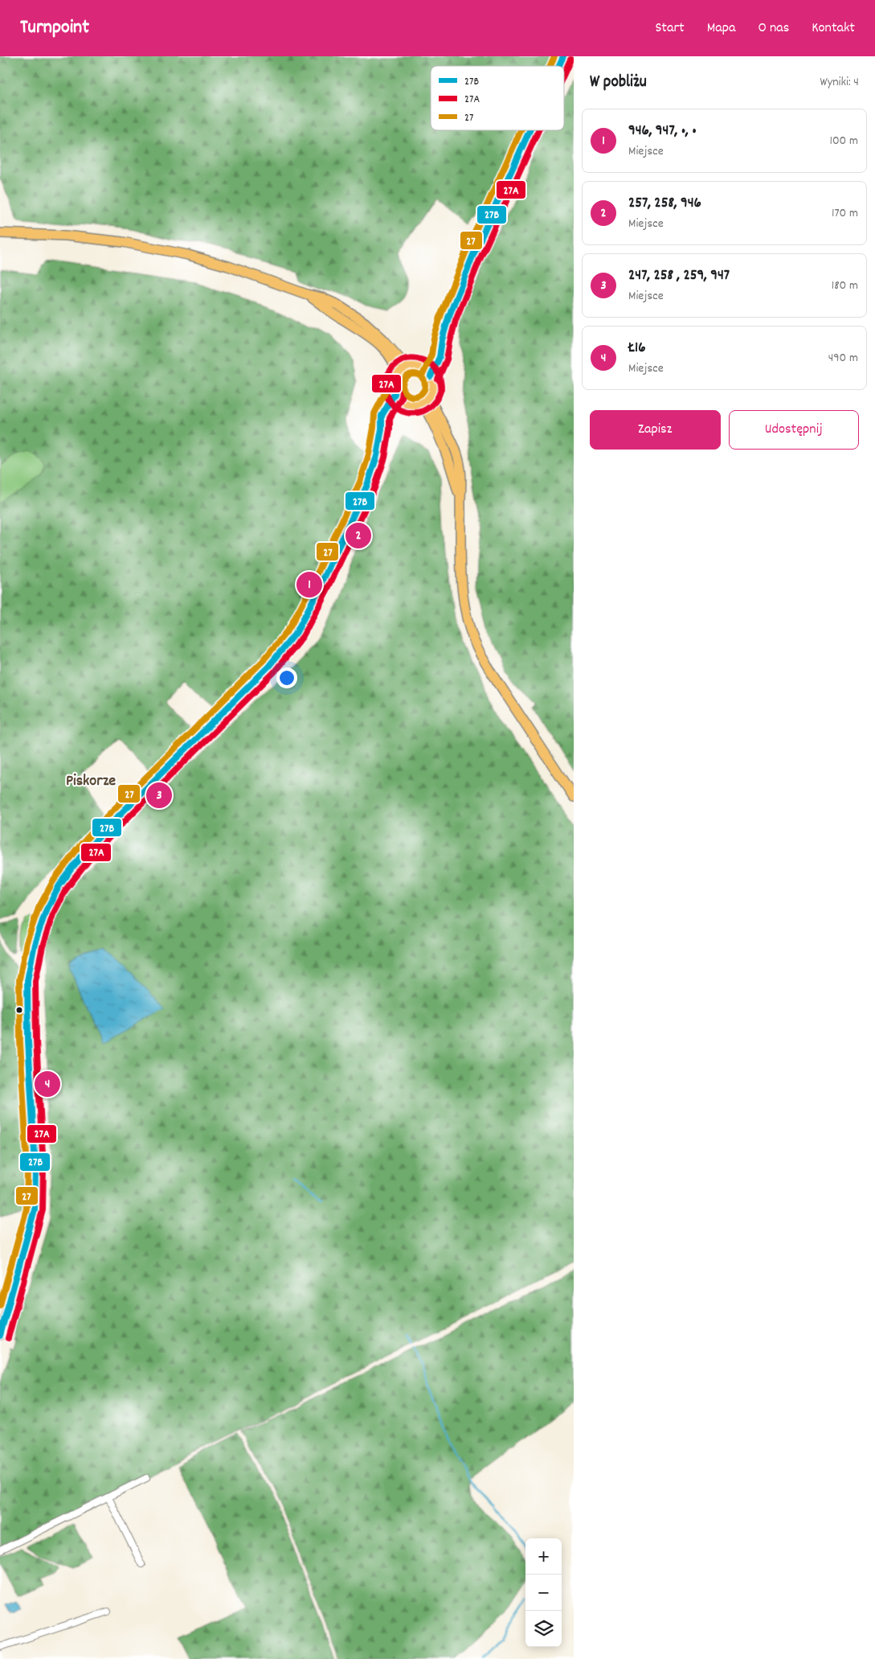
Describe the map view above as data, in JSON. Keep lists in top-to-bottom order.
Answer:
{
  "districts": ["Piskorze"],
  "lines": ["transit line 27B", "transit line 27", "transit line 27A"],
  "legend": ["27B", "27A", "27"],
  "page": {
    "header": "Turnpoint",
    "nav": [
      "Start",
      "Mapa",
      "O nas",
      "Kontakt"
    ],
    "heading": ["W pobliżu", "Wyniki: 4"],
    "list": [
      {
        "mark": "1",
        "name": "946, 947, •, •",
        "note": "Miejsce",
        "value": "100 m"
      },
      {
        "mark": "2",
        "name": "257, 258, 946",
        "note": "Miejsce",
        "value": "170 m"
      },
      {
        "mark": "3",
        "name": "247, 258 , 259, 947",
        "note": "Miejsce",
        "value": "180 m"
      },
      {
        "mark": "4",
        "name": "Ł16",
        "note": "Miejsce",
        "value": "490 m"
      }
    ],
    "buttons": ["Zapisz", "Udostępnij"],
    "pins": [
      "2",
      "1",
      "3",
      "4"
    ],
    "map_buttons": ["+", "−"]
  }
}
